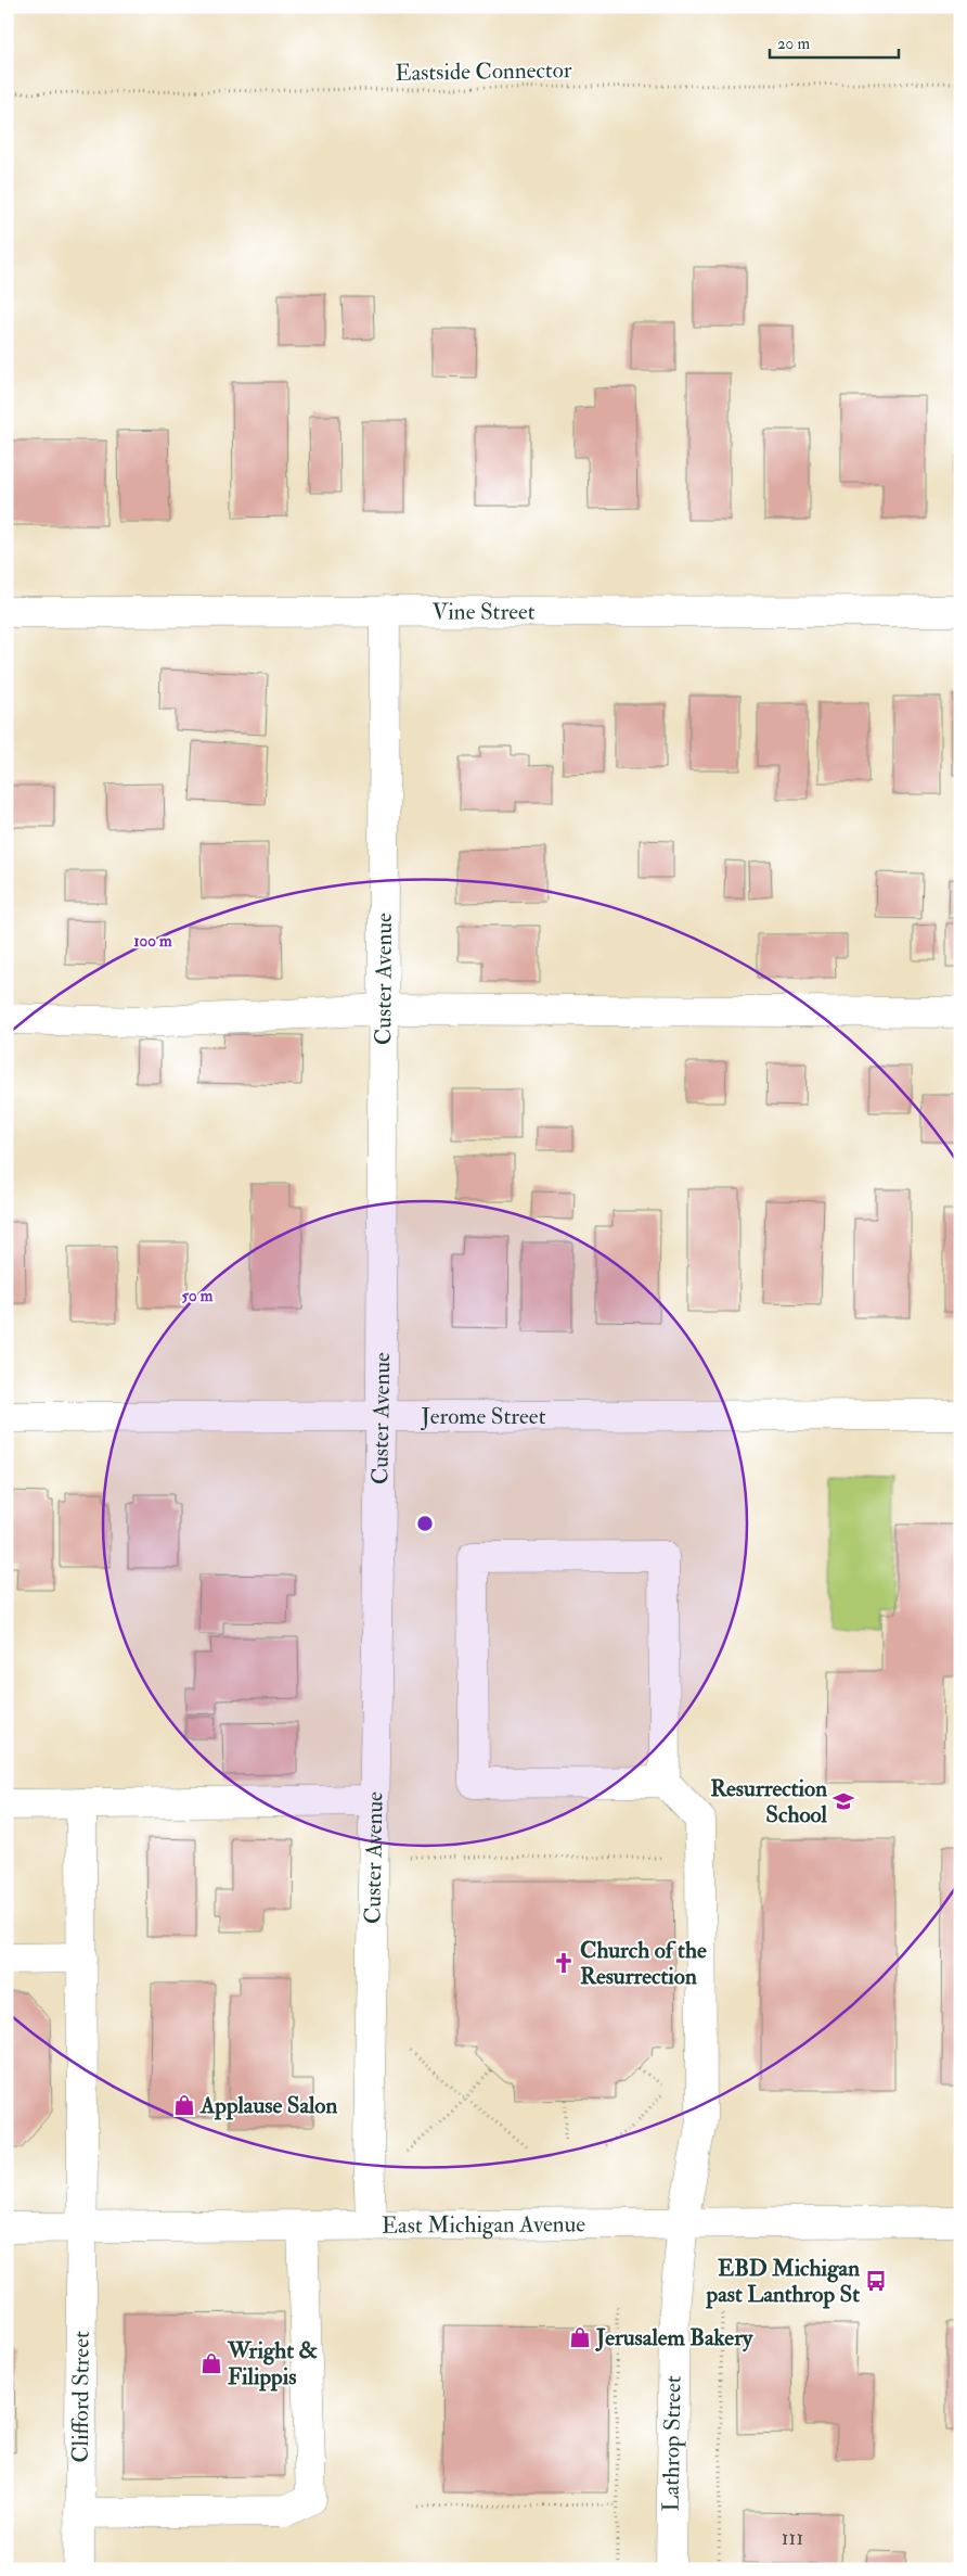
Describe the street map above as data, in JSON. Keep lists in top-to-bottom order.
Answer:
{
  "streets": {
    "street": [
      "Vine Street",
      "Custer Avenue",
      "Jerome Street",
      "East Michigan Avenue",
      "Clifford Street",
      "Lathrop Street"
    ],
    "path": ["Eastside Connector"]
  },
  "crossings": [
    ["Vine Street", "Custer Avenue"],
    ["Custer Avenue", "Jerome Street"],
    ["Custer Avenue", "East Michigan Avenue"],
    ["East Michigan Avenue", "Clifford Street"],
    ["East Michigan Avenue", "Lathrop Street"]
  ],
  "places": {
    "school or university": ["Resurrection School"],
    "church": ["Church of the Resurrection"],
    "shop": ["Applause Salon", "Jerusalem Bakery", "Wright & Filippis"],
    "bus stop": ["EBD Michigan past Lanthrop St"]
  },
  "house_numbers": ["111"],
  "scale_bar": "20 m",
  "rings": ["100 m", "50 m"]
}
